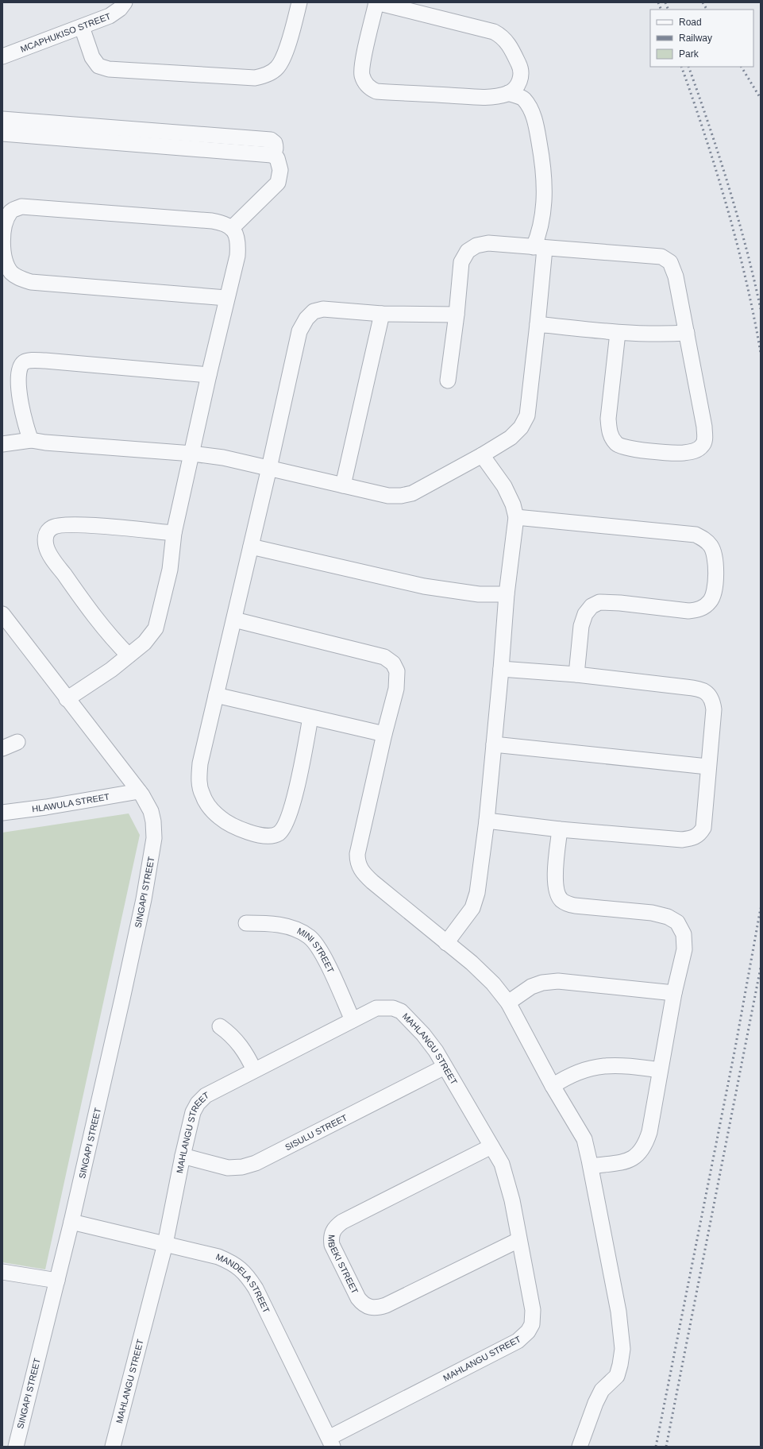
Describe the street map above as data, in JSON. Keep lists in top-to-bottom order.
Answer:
{
  "streets": {
    "street": [
      "MCAPHUKISO STREET",
      "HLAWULA STREET",
      "SINGAPI STREET",
      "MINI STREET",
      "MAHLANGU STREET",
      "SISULU STREET",
      "MBEKI STREET",
      "MANDELA STREET"
    ]
  },
  "crossings": [
    ["HLAWULA STREET", "SINGAPI STREET"],
    ["SINGAPI STREET", "MANDELA STREET"],
    ["MINI STREET", "MAHLANGU STREET"],
    ["MAHLANGU STREET", "SISULU STREET"],
    ["MAHLANGU STREET", "MBEKI STREET"],
    ["MAHLANGU STREET", "MANDELA STREET"]
  ],
  "legend": ["Road", "Railway", "Park"]
}
